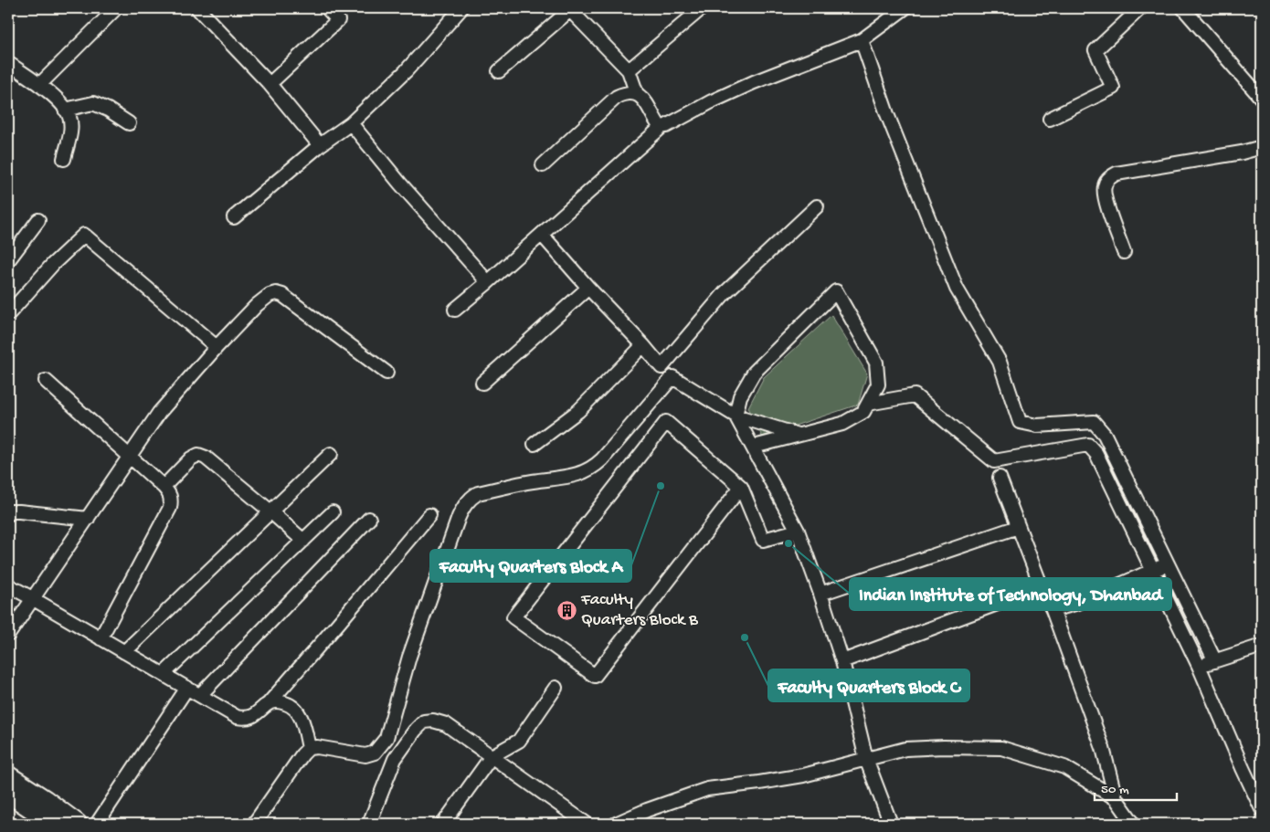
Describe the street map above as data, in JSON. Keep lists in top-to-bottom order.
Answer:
{
  "places": {
    "other": ["Faculty Quarters Block A", "Indian Institute of Technology, Dhanbad", "Faculty Quarters Block C"],
    "building": ["Faculty Quarters Block B"]
  },
  "scale_bar": "50 m"
}
